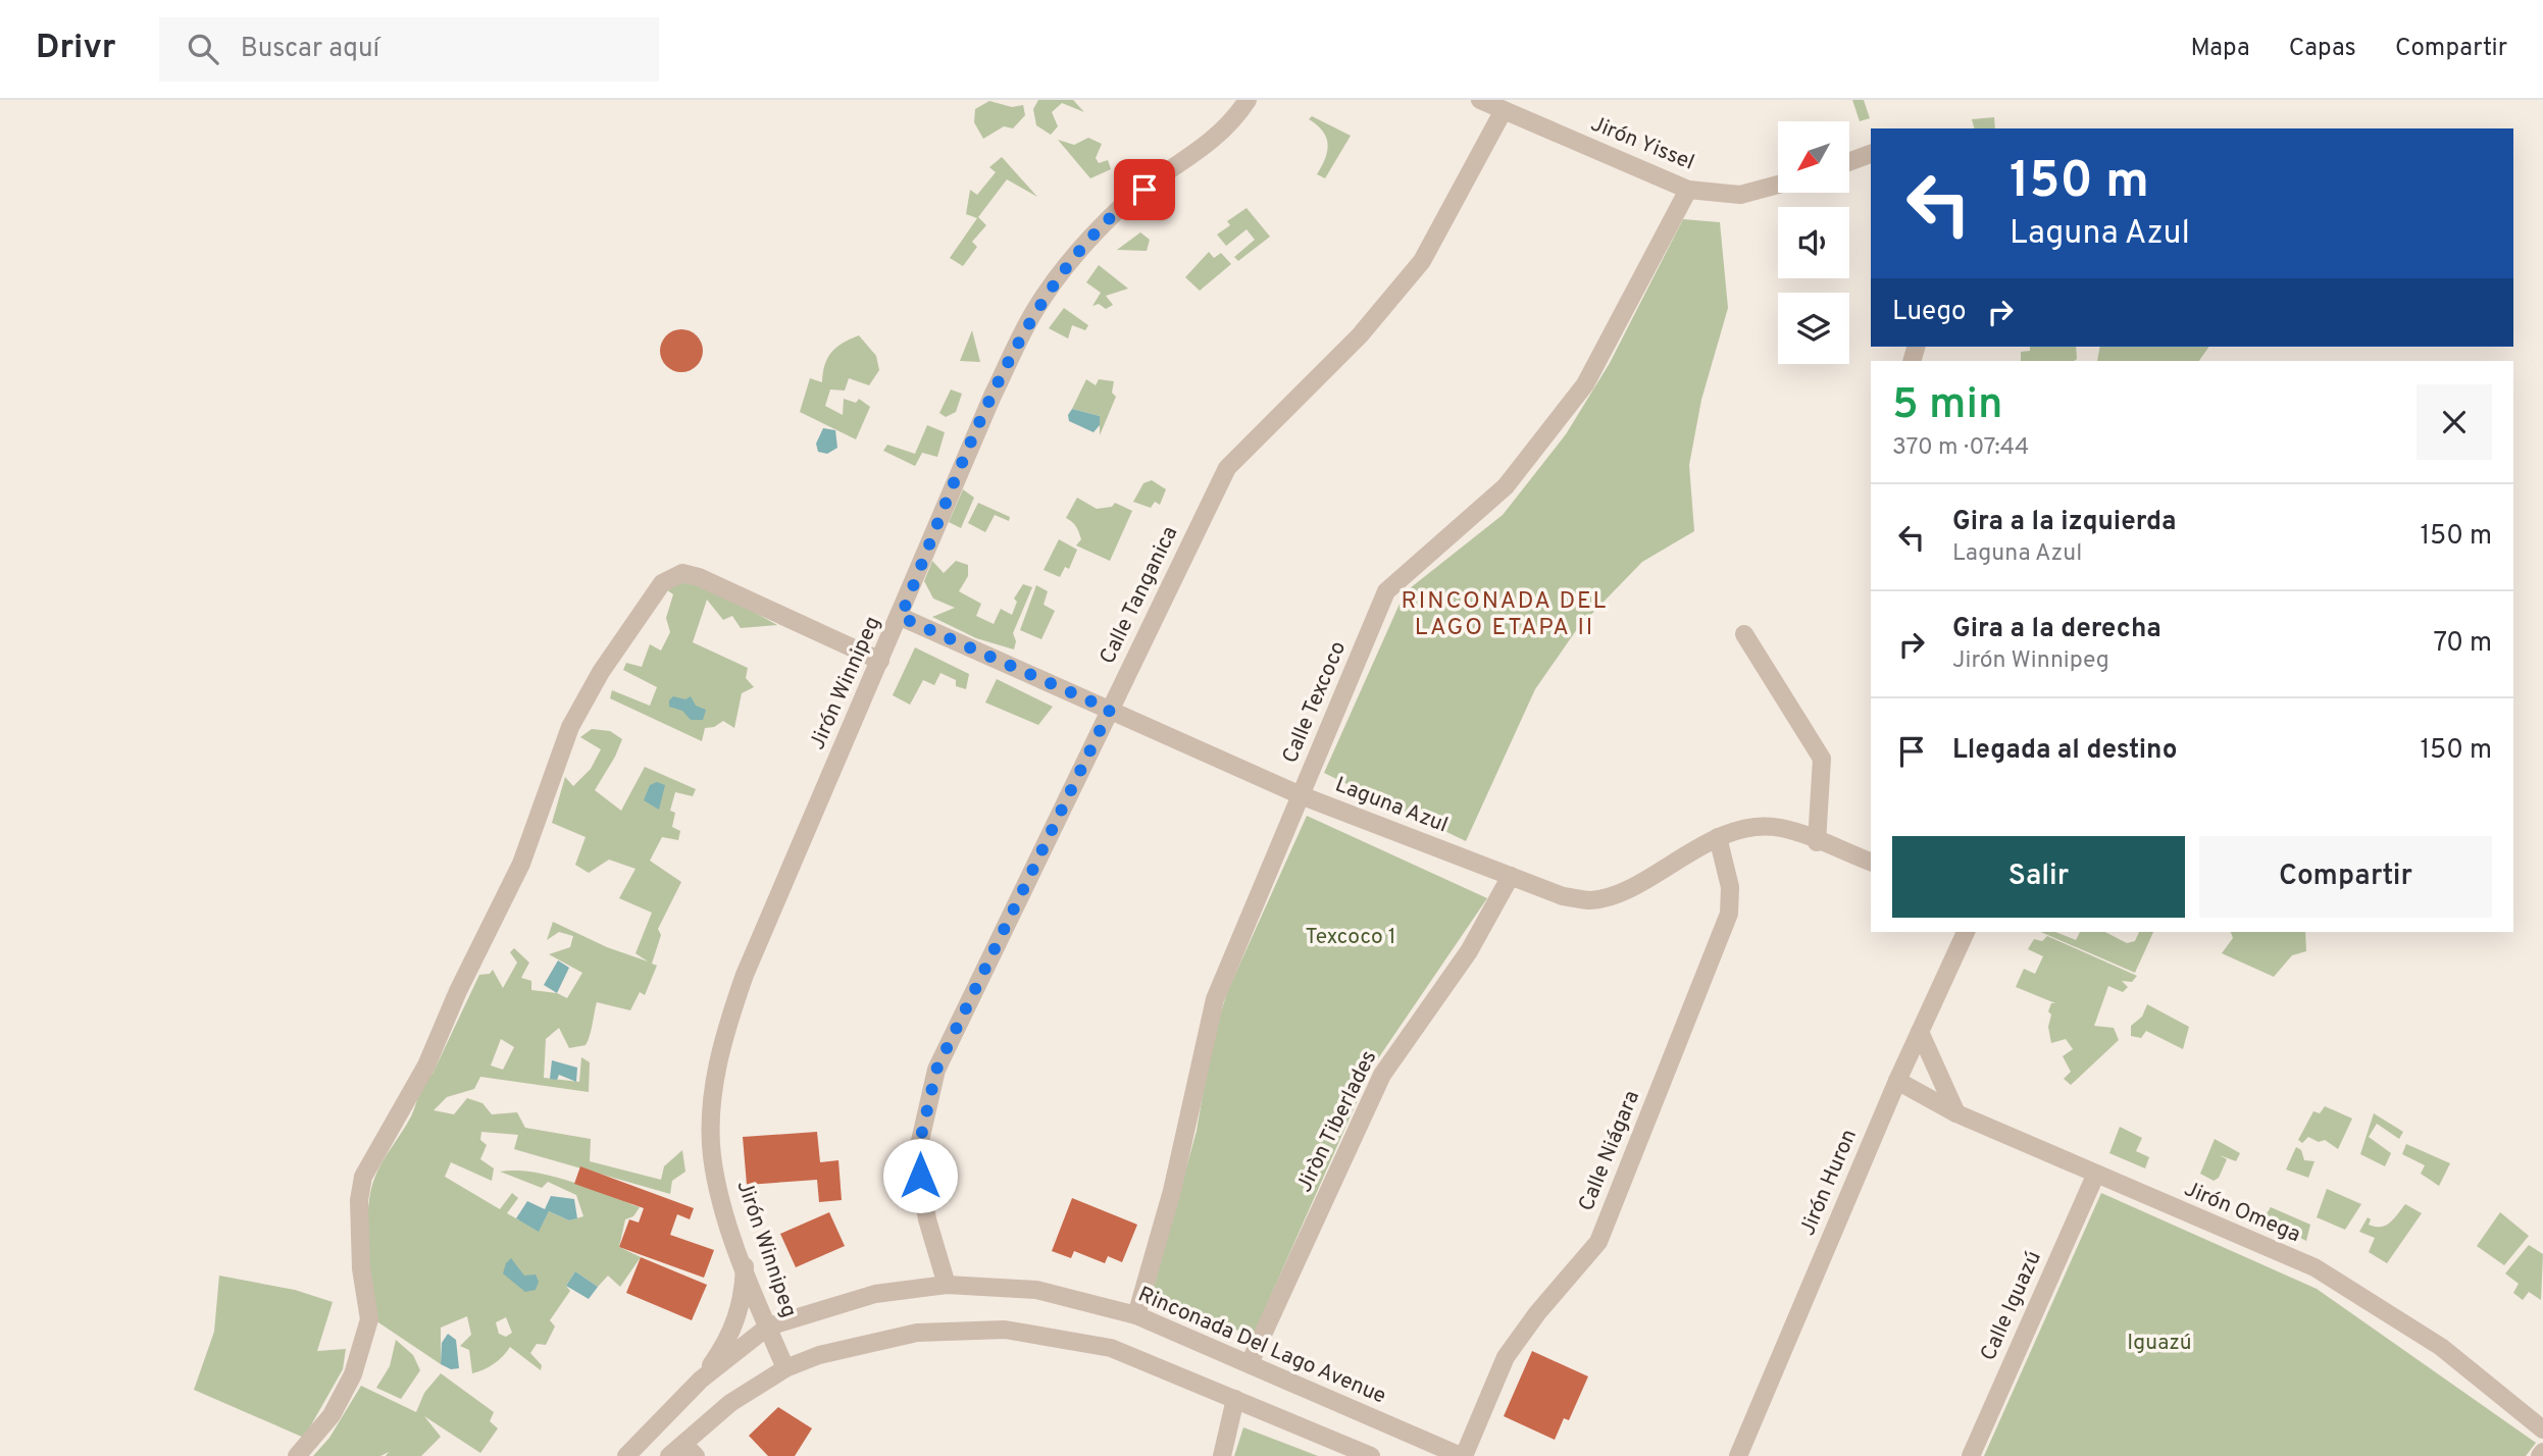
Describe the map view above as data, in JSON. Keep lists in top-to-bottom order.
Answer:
{
  "streets": {
    "street": [
      "Jirón Yissel",
      "Calle Tanganica",
      "Jirón Winnipeg",
      "Calle Texcoco",
      "Laguna Azul",
      "Jiròn Tiberlades",
      "Calle Niágara",
      "Jirón Huron",
      "Jirón Omega",
      "Calle Iguazú",
      "Rinconada Del Lago Avenue"
    ]
  },
  "crossings": [
    ["Jirón Yissel", "Calle Tanganica"],
    ["Jirón Yissel", "Calle Texcoco"],
    ["Calle Tanganica", "Laguna Azul"],
    ["Calle Tanganica", "Rinconada Del Lago Avenue"],
    ["Jirón Winnipeg", "Laguna Azul"],
    ["Jirón Winnipeg", "Rinconada Del Lago Avenue"],
    ["Calle Texcoco", "Laguna Azul"],
    ["Calle Texcoco", "Rinconada Del Lago Avenue"],
    ["Laguna Azul", "Jiròn Tiberlades"],
    ["Laguna Azul", "Calle Niágara"],
    ["Jiròn Tiberlades", "Rinconada Del Lago Avenue"],
    ["Calle Niágara", "Rinconada Del Lago Avenue"],
    ["Jirón Huron", "Jirón Omega"],
    ["Jirón Omega", "Calle Iguazú"]
  ],
  "districts": ["RINCONADA DEL LAGO ETAPA II"],
  "parks": ["Texcoco 1", "Iguazú"],
  "north": "bottom left",
  "page": {
    "header": "Drivr",
    "search": "Buscar aquí",
    "nav": ["Mapa", "Capas", "Compartir"],
    "turn": ["150 m", "Laguna Azul"],
    "then": "Luego",
    "heading": ["5 min", "370 m · 07:44"],
    "list": [
      {
        "name": "Gira a la izquierda",
        "note": "Laguna Azul",
        "value": "150 m"
      },
      {
        "name": "Gira a la derecha",
        "note": "Jirón Winnipeg",
        "value": "70 m"
      },
      {
        "name": "Llegada al destino",
        "value": "150 m"
      }
    ],
    "buttons": ["Salir", "Compartir"]
  }
}
